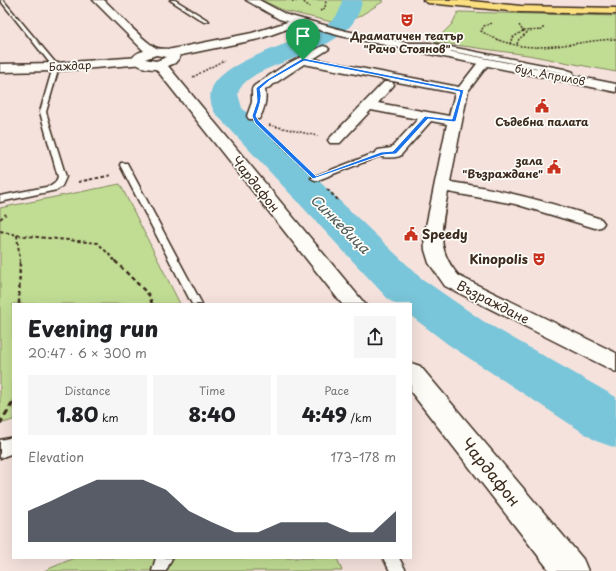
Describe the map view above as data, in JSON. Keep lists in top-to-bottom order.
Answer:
{
  "streets": {
    "main road": ["Баждар", "бул. Априлов", "Чардафон"],
    "street": ["Възраждане"]
  },
  "crossings": [
    ["Баждар", "Чардафон"],
    ["бул. Априлов", "Възраждане"]
  ],
  "water": ["Синкевица"],
  "places": {
    "theatre": ["Драматичен театър \"Рачо Стоянов\"", "Kinopolis"],
    "public building": ["Съдебна палата", "зала \"Възраждане\"", "Speedy"]
  },
  "page": {
    "heading": ["Evening run", "20:47 · 6 × 300 m"],
    "stats": [
      ["Distance", "1.80 km"],
      ["Time", "8:40"],
      ["Pace", "4:49 /km"]
    ],
    "chart": ["Elevation", "173–178 m"]
  }
}
